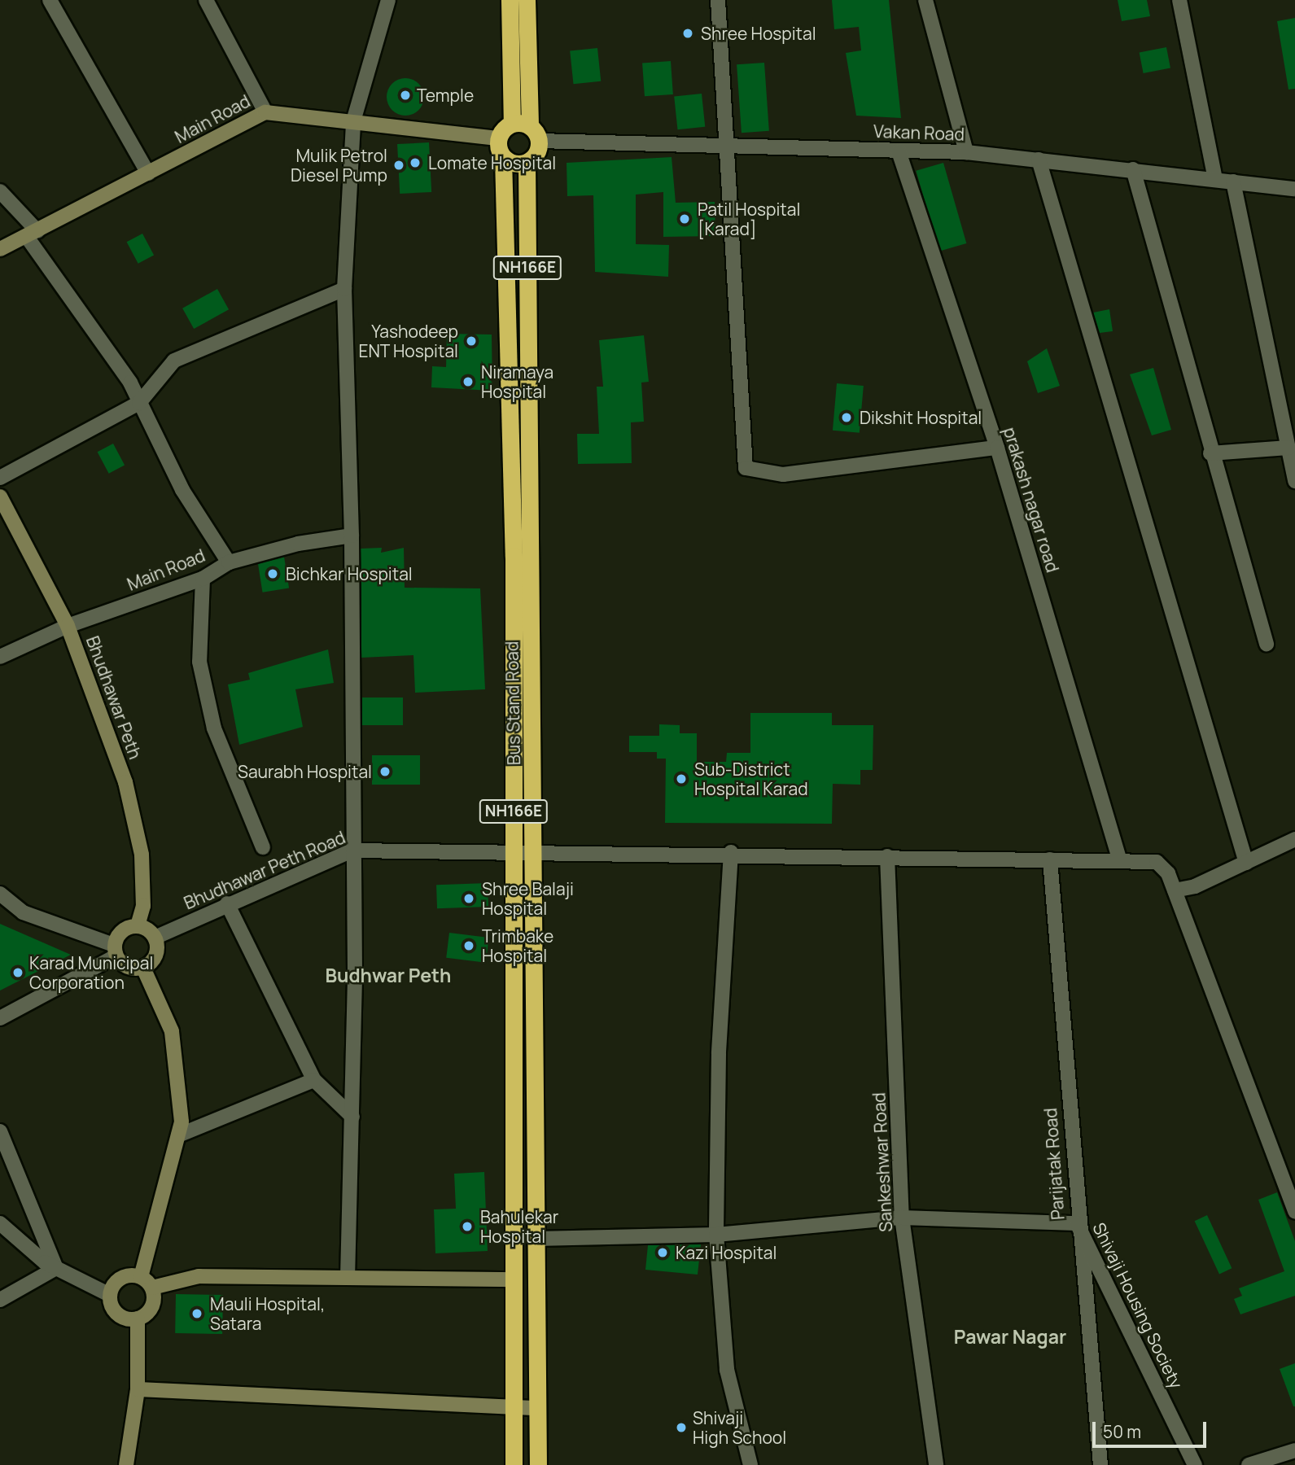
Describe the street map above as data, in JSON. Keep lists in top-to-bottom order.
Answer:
{
  "streets": {
    "highway": ["NH166E", "Bus Stand Road"],
    "street": [
      "Main Road",
      "Vakan Road",
      "prakash nagar road",
      "Bhudhawar Peth",
      "Bhudhawar Peth Road",
      "Sankeshwar Road",
      "Parijatak Road",
      "Shivaji Housing Society"
    ]
  },
  "crossings": [
    ["Main Road", "Vakan Road"],
    ["Main Road", "NH166E"],
    ["Main Road", "Bhudhawar Peth"],
    ["Main Road", "Bus Stand Road"],
    ["Vakan Road", "NH166E"],
    ["Vakan Road", "prakash nagar road"],
    ["Vakan Road", "Bus Stand Road"],
    ["NH166E", "Bus Stand Road"],
    ["NH166E", "Bhudhawar Peth Road"],
    ["prakash nagar road", "Bhudhawar Peth Road"],
    ["Bhudhawar Peth", "Bhudhawar Peth Road"],
    ["Bus Stand Road", "Bhudhawar Peth Road"],
    ["Bhudhawar Peth Road", "Sankeshwar Road"],
    ["Bhudhawar Peth Road", "Parijatak Road"],
    ["Parijatak Road", "Shivaji Housing Society"]
  ],
  "districts": ["Budhwar Peth", "Pawar Nagar"],
  "places": [
    "Shree Hospital",
    "Temple",
    "Lomate Hospital",
    "Mulik Petrol Diesel Pump",
    "Patil Hospital [Karad]",
    "Yashodeep ENT Hospital",
    "Niramaya Hospital",
    "Dikshit Hospital",
    "Bichkar Hospital",
    "Saurabh Hospital",
    "Sub-District Hospital Karad",
    "Shree Balaji Hospital",
    "Trimbake Hospital",
    "Karad Municipal Corporation",
    "Bahulekar Hospital",
    "Kazi Hospital",
    "Mauli Hospital, Satara",
    "Shivaji High School"
  ],
  "scale_bar": "50 m"
}
